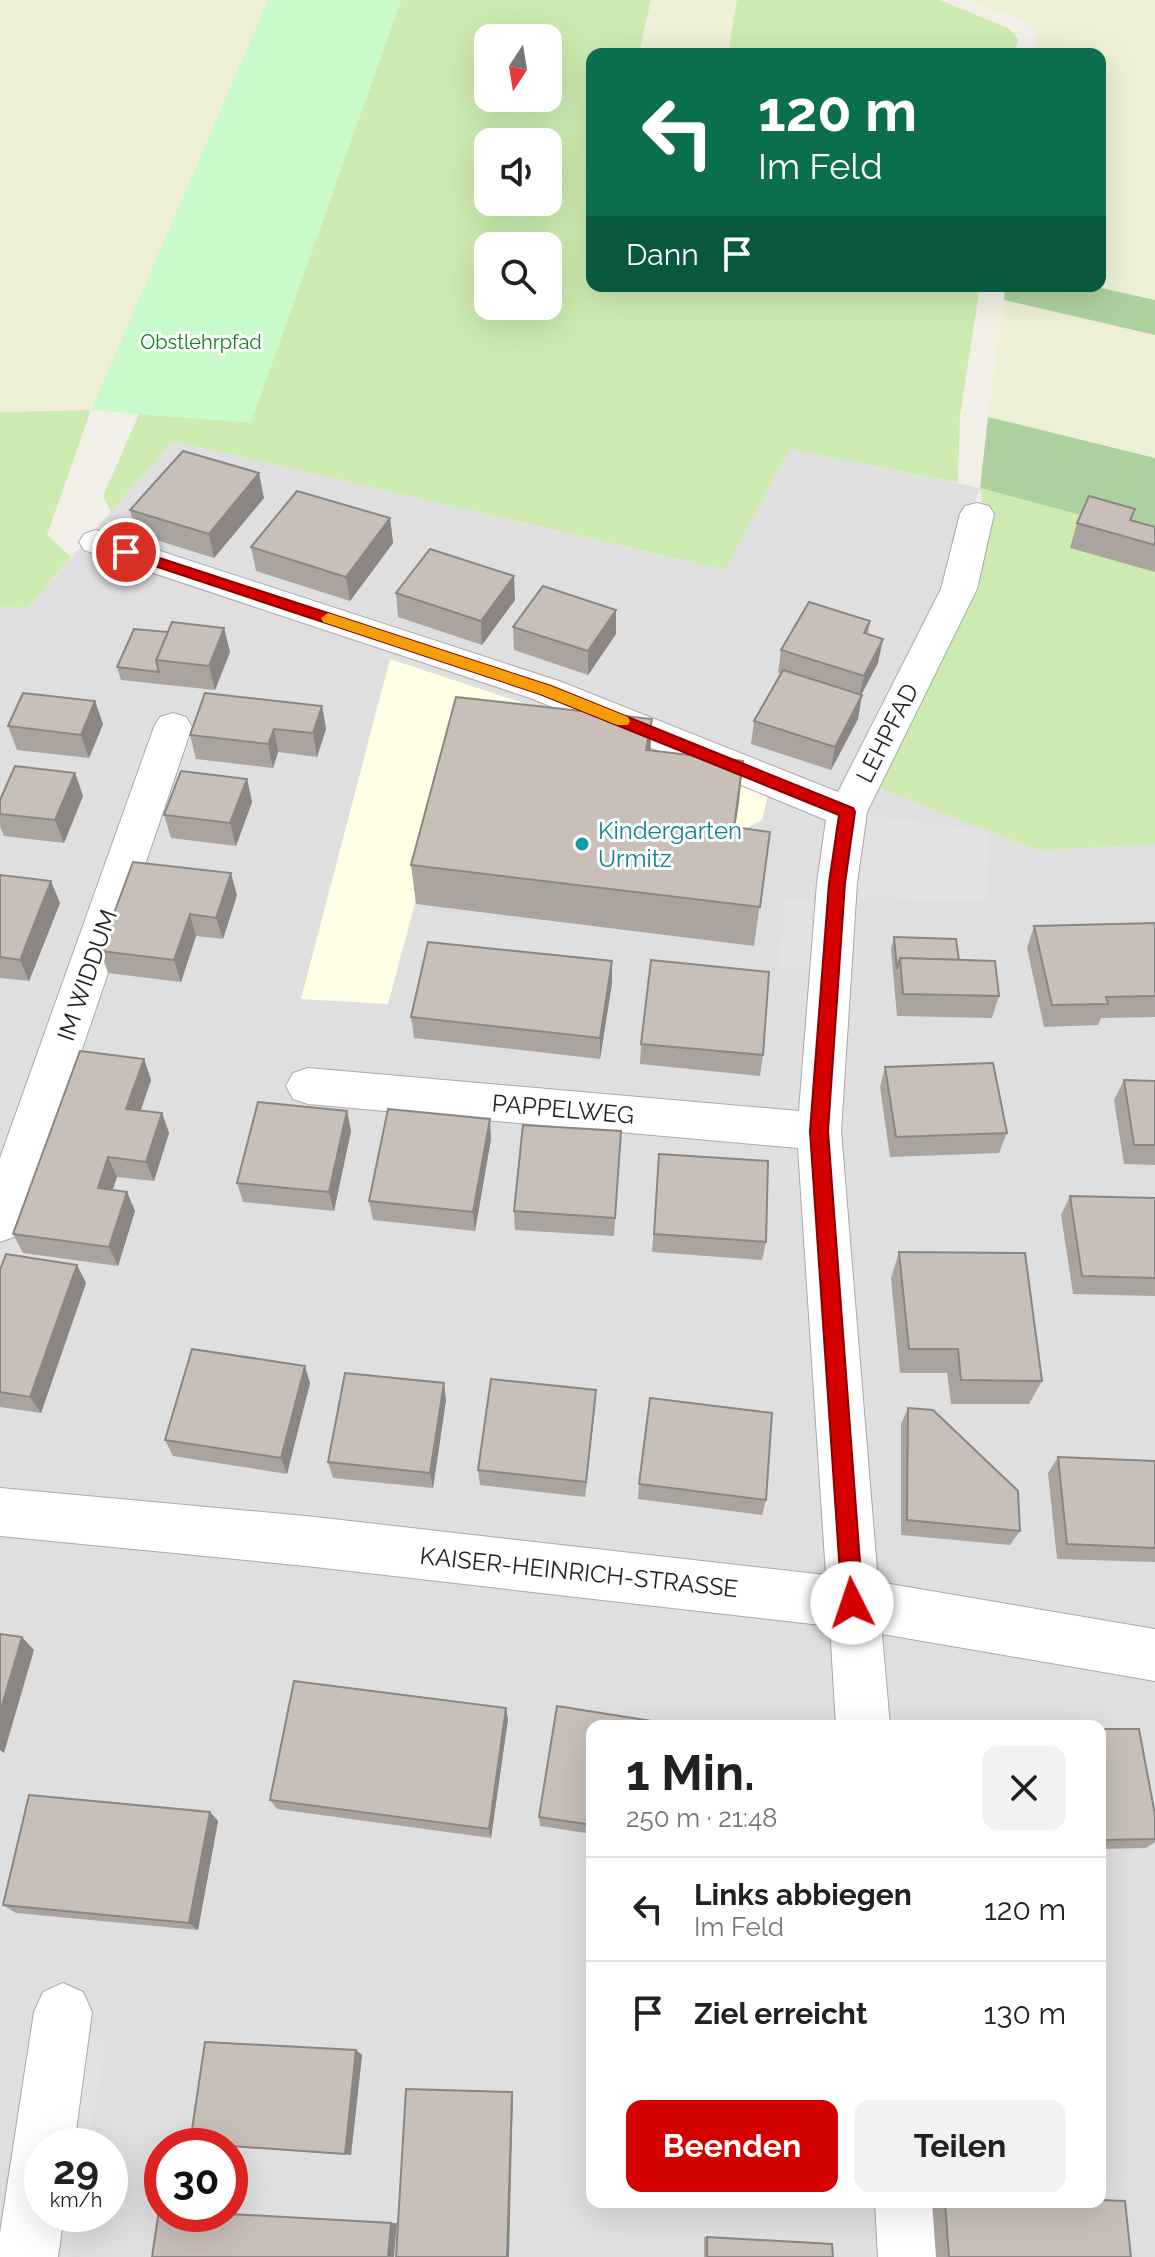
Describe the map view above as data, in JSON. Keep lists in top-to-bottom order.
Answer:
{
  "streets": {
    "street": [
      "LEHPFAD",
      "IM WIDDUM",
      "PAPPELWEG",
      "KAISER-HEINRICH-STRASSE"
    ]
  },
  "crossings": [
    ["LEHPFAD", "PAPPELWEG"],
    ["LEHPFAD", "KAISER-HEINRICH-STRASSE"]
  ],
  "parks": ["Obstlehrpfad"],
  "places": ["Kindergarten Urmitz"],
  "north": "bottom",
  "page": {
    "turn": ["120 m", "Im Feld"],
    "then": "Dann",
    "heading": ["1 Min.", "250 m · 21:48"],
    "list": [
      {
        "name": "Links abbiegen",
        "note": "Im Feld",
        "value": "120 m"
      },
      {
        "name": "Ziel erreicht",
        "value": "130 m"
      }
    ],
    "buttons": ["Beenden", "Teilen"],
    "speed": "29 km/h",
    "limit": "30"
  }
}
